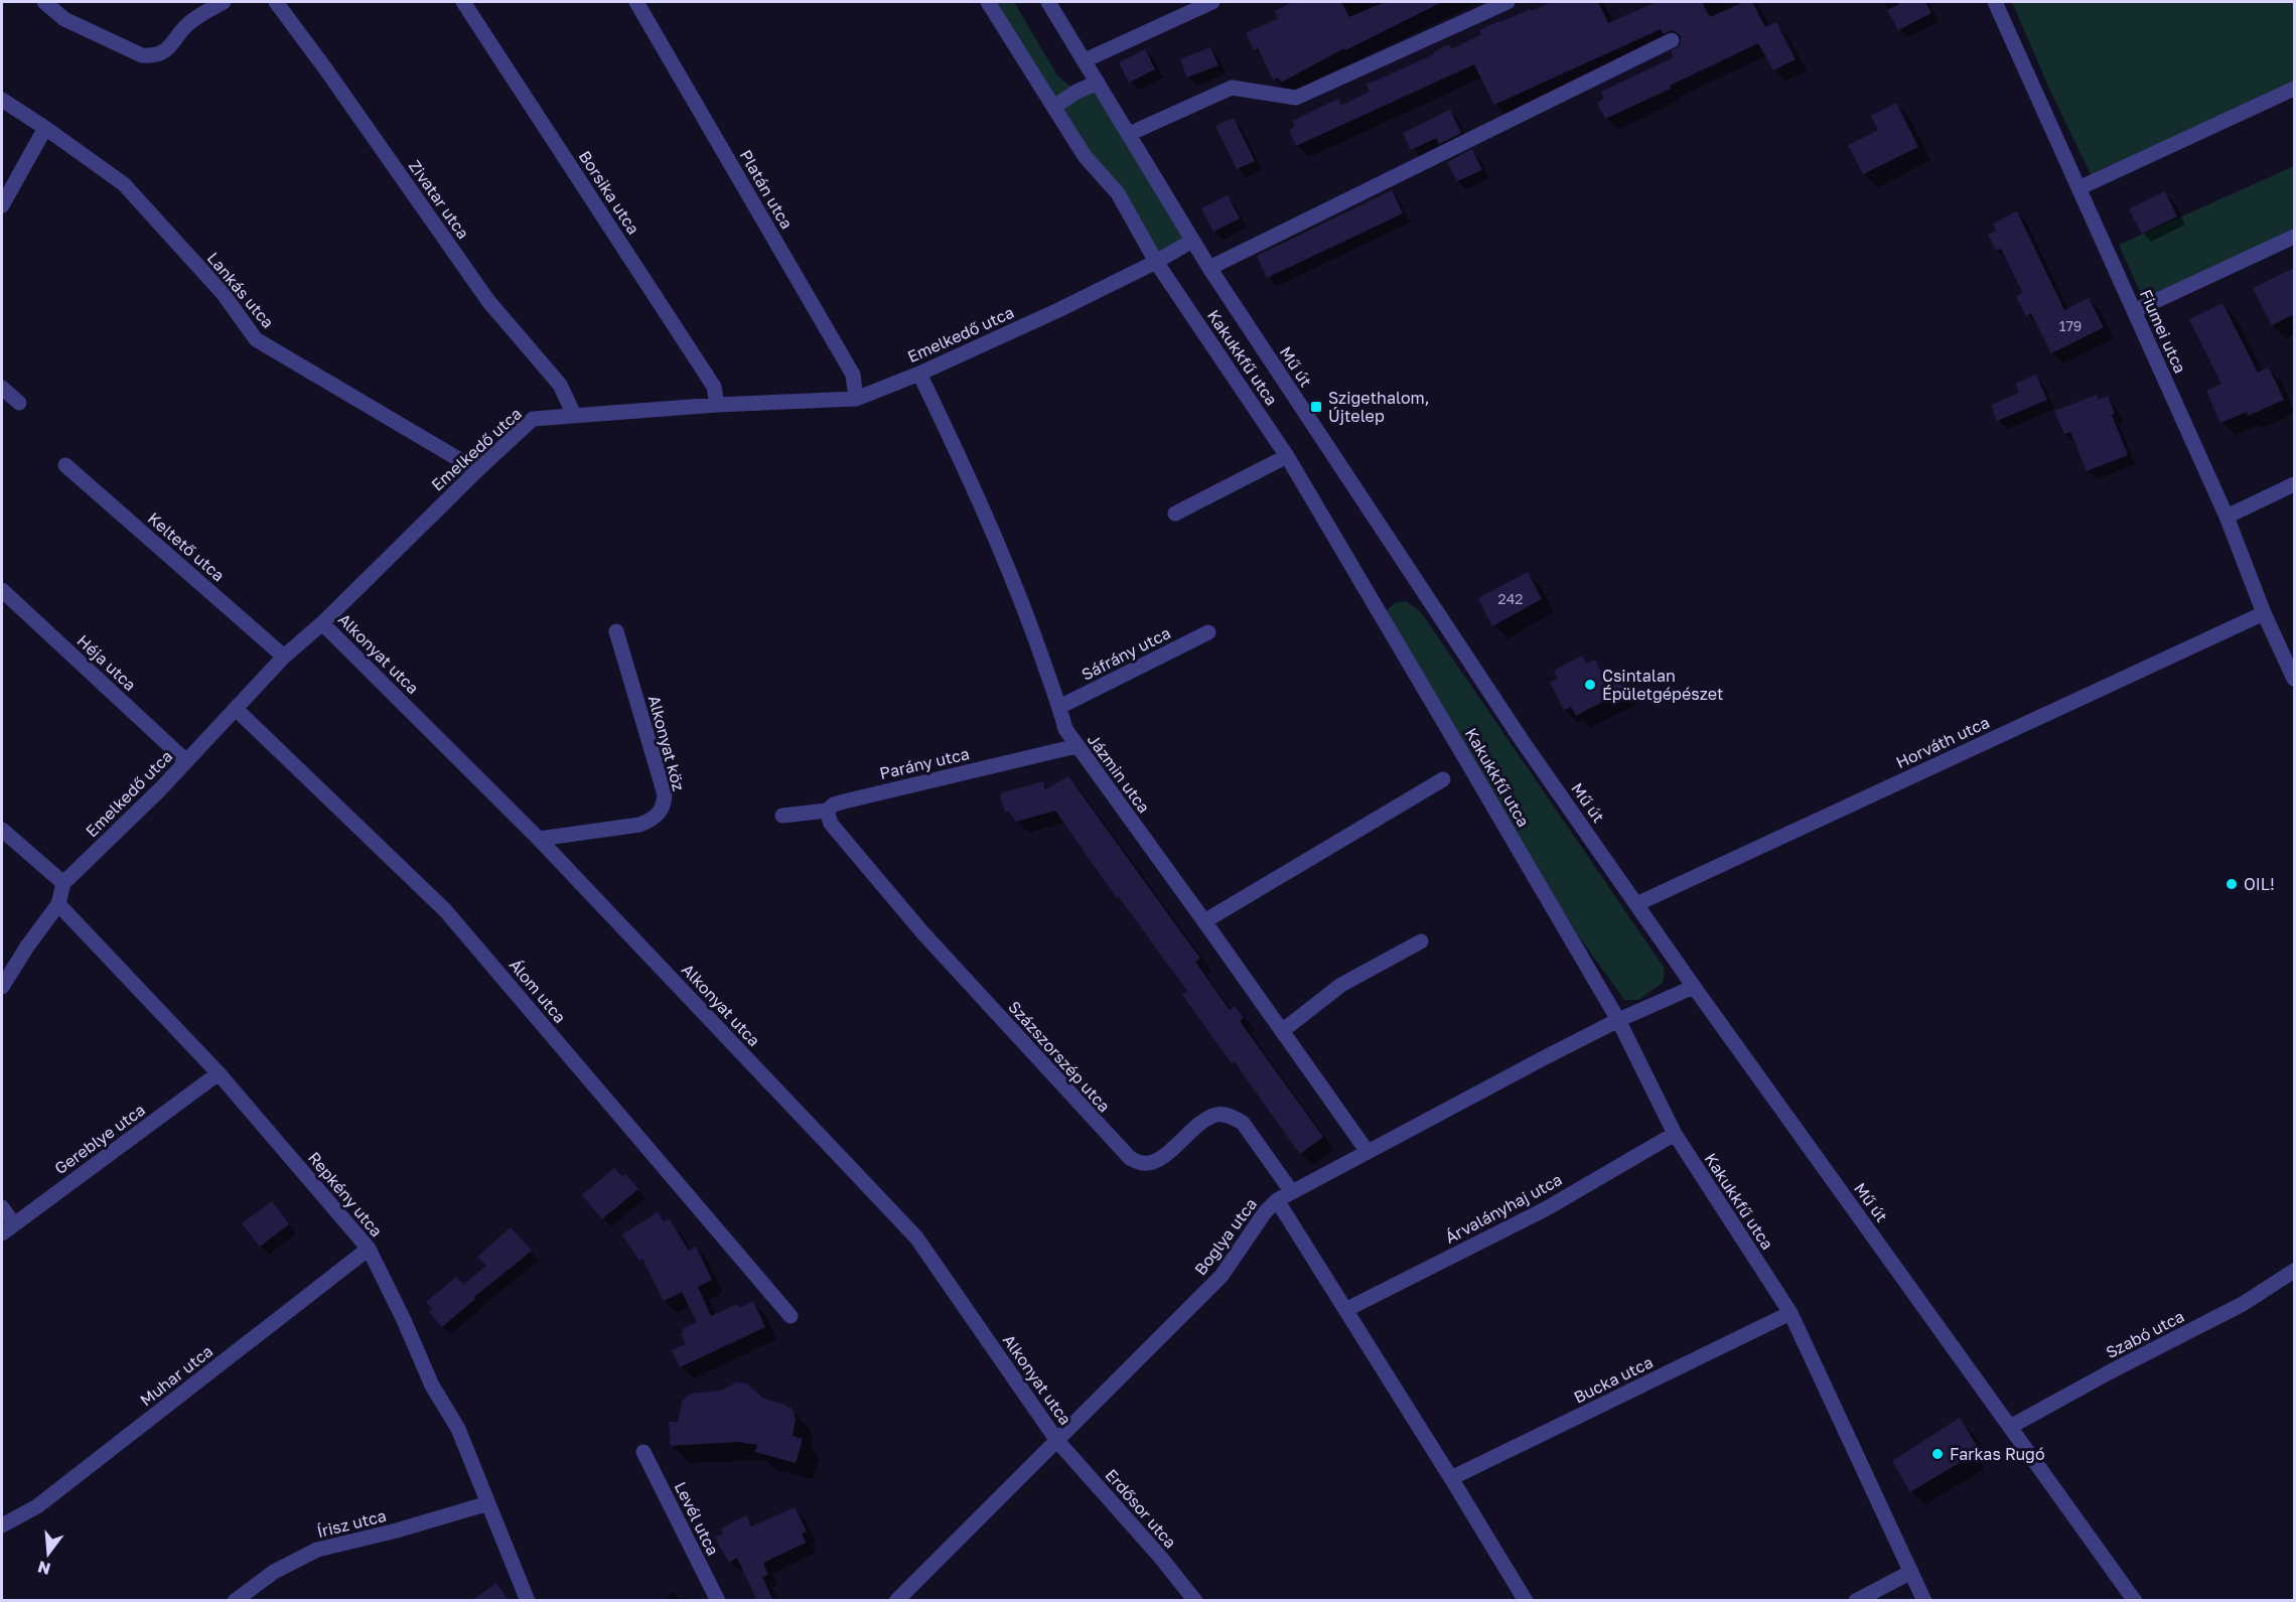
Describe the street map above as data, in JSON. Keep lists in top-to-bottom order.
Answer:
{
  "streets": {
    "street": [
      "Platán utca",
      "Borsika utca",
      "Zivatar utca",
      "Lankás utca",
      "Fiumei utca",
      "Emelkedő utca",
      "Kakukkfű utca",
      "Mű út",
      "Keltető utca",
      "Alkonyat utca",
      "Sáfrány utca",
      "Héja utca",
      "Horváth utca",
      "Alkonyat köz",
      "Parány utca",
      "Jázmin utca",
      "Álom utca",
      "Százszorszép utca",
      "Gereblye utca",
      "Repkény utca",
      "Árvalányhaj utca",
      "Boglya utca",
      "Szabó utca",
      "Muhar utca",
      "Bucka utca",
      "Erdősor utca",
      "Levél utca",
      "Írisz utca"
    ]
  },
  "crossings": [
    ["Platán utca", "Emelkedő utca"],
    ["Borsika utca", "Emelkedő utca"],
    ["Zivatar utca", "Emelkedő utca"],
    ["Lankás utca", "Emelkedő utca"],
    ["Fiumei utca", "Horváth utca"],
    ["Emelkedő utca", "Kakukkfű utca"],
    ["Emelkedő utca", "Mű út"],
    ["Emelkedő utca", "Keltető utca"],
    ["Emelkedő utca", "Alkonyat utca"],
    ["Emelkedő utca", "Héja utca"],
    ["Emelkedő utca", "Jázmin utca"],
    ["Emelkedő utca", "Álom utca"],
    ["Kakukkfű utca", "Árvalányhaj utca"],
    ["Kakukkfű utca", "Boglya utca"],
    ["Kakukkfű utca", "Bucka utca"],
    ["Mű út", "Horváth utca"],
    ["Mű út", "Boglya utca"],
    ["Mű út", "Szabó utca"],
    ["Alkonyat utca", "Alkonyat köz"],
    ["Alkonyat utca", "Boglya utca"],
    ["Alkonyat utca", "Erdősor utca"],
    ["Sáfrány utca", "Jázmin utca"],
    ["Parány utca", "Jázmin utca"],
    ["Parány utca", "Százszorszép utca"],
    ["Jázmin utca", "Boglya utca"],
    ["Százszorszép utca", "Boglya utca"],
    ["Gereblye utca", "Repkény utca"],
    ["Repkény utca", "Muhar utca"],
    ["Repkény utca", "Írisz utca"],
    ["Boglya utca", "Erdősor utca"]
  ],
  "places": {
    "transit": ["Szigethalom, Újtelep"],
    "other": ["Csintalan Épületgépészet", "OIL!", "Farkas Rugó"]
  },
  "house_numbers": ["179", "242"],
  "north": "bottom"
}
